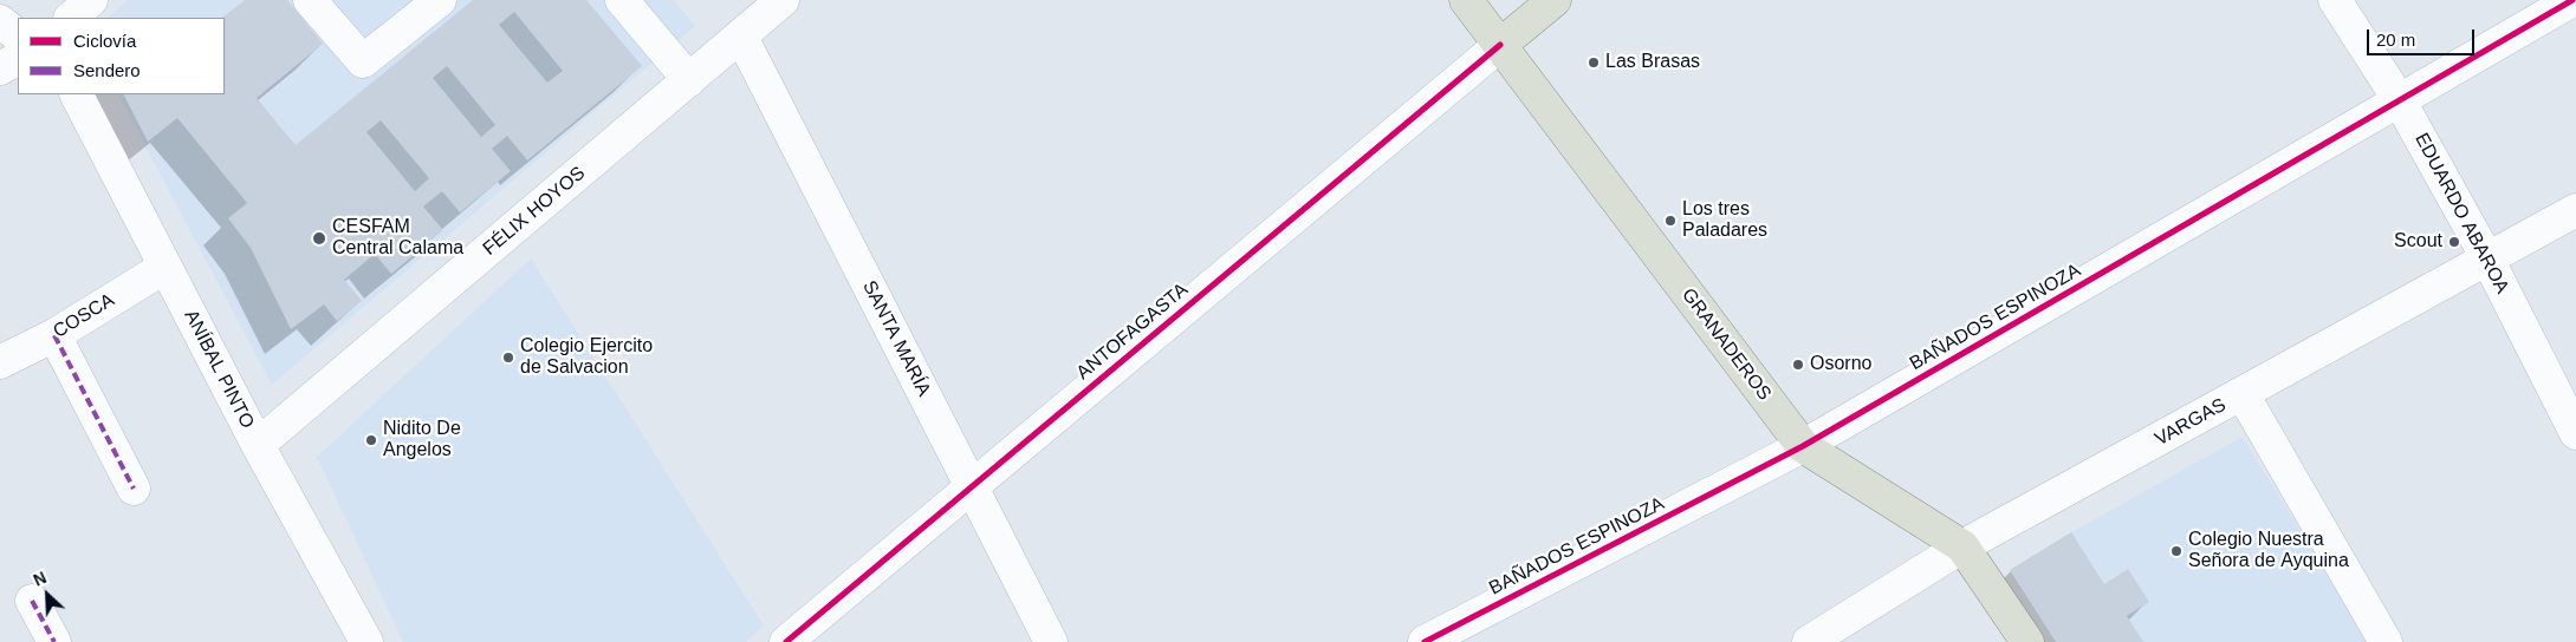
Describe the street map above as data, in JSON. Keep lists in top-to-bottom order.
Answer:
{
  "streets": {
    "main road": ["ANTOFAGASTA", "GRANADEROS"],
    "street": [
      "FÉLIX HOYOS",
      "EDUARDO ABAROA",
      "COSCA",
      "BAÑADOS ESPINOZA",
      "SANTA MARÍA",
      "ANÍBAL PINTO",
      "VARGAS"
    ]
  },
  "crossings": [
    ["FÉLIX HOYOS", "SANTA MARÍA"],
    ["FÉLIX HOYOS", "ANÍBAL PINTO"],
    ["EDUARDO ABAROA", "BAÑADOS ESPINOZA"],
    ["EDUARDO ABAROA", "VARGAS"],
    ["COSCA", "ANÍBAL PINTO"],
    ["BAÑADOS ESPINOZA", "GRANADEROS"],
    ["ANTOFAGASTA", "SANTA MARÍA"],
    ["ANTOFAGASTA", "GRANADEROS"],
    ["GRANADEROS", "VARGAS"]
  ],
  "places": [
    "Las Brasas",
    "Los tres Paladares",
    "CESFAM Central Calama",
    "Scout",
    "Colegio Ejercito de Salvacion",
    "Osorno",
    "Nidito De Angelos",
    "Colegio Nuestra Señora de Ayquina"
  ],
  "legend": ["Ciclovía", "Sendero"],
  "scale_bar": "20 m",
  "north": "top left"
}
